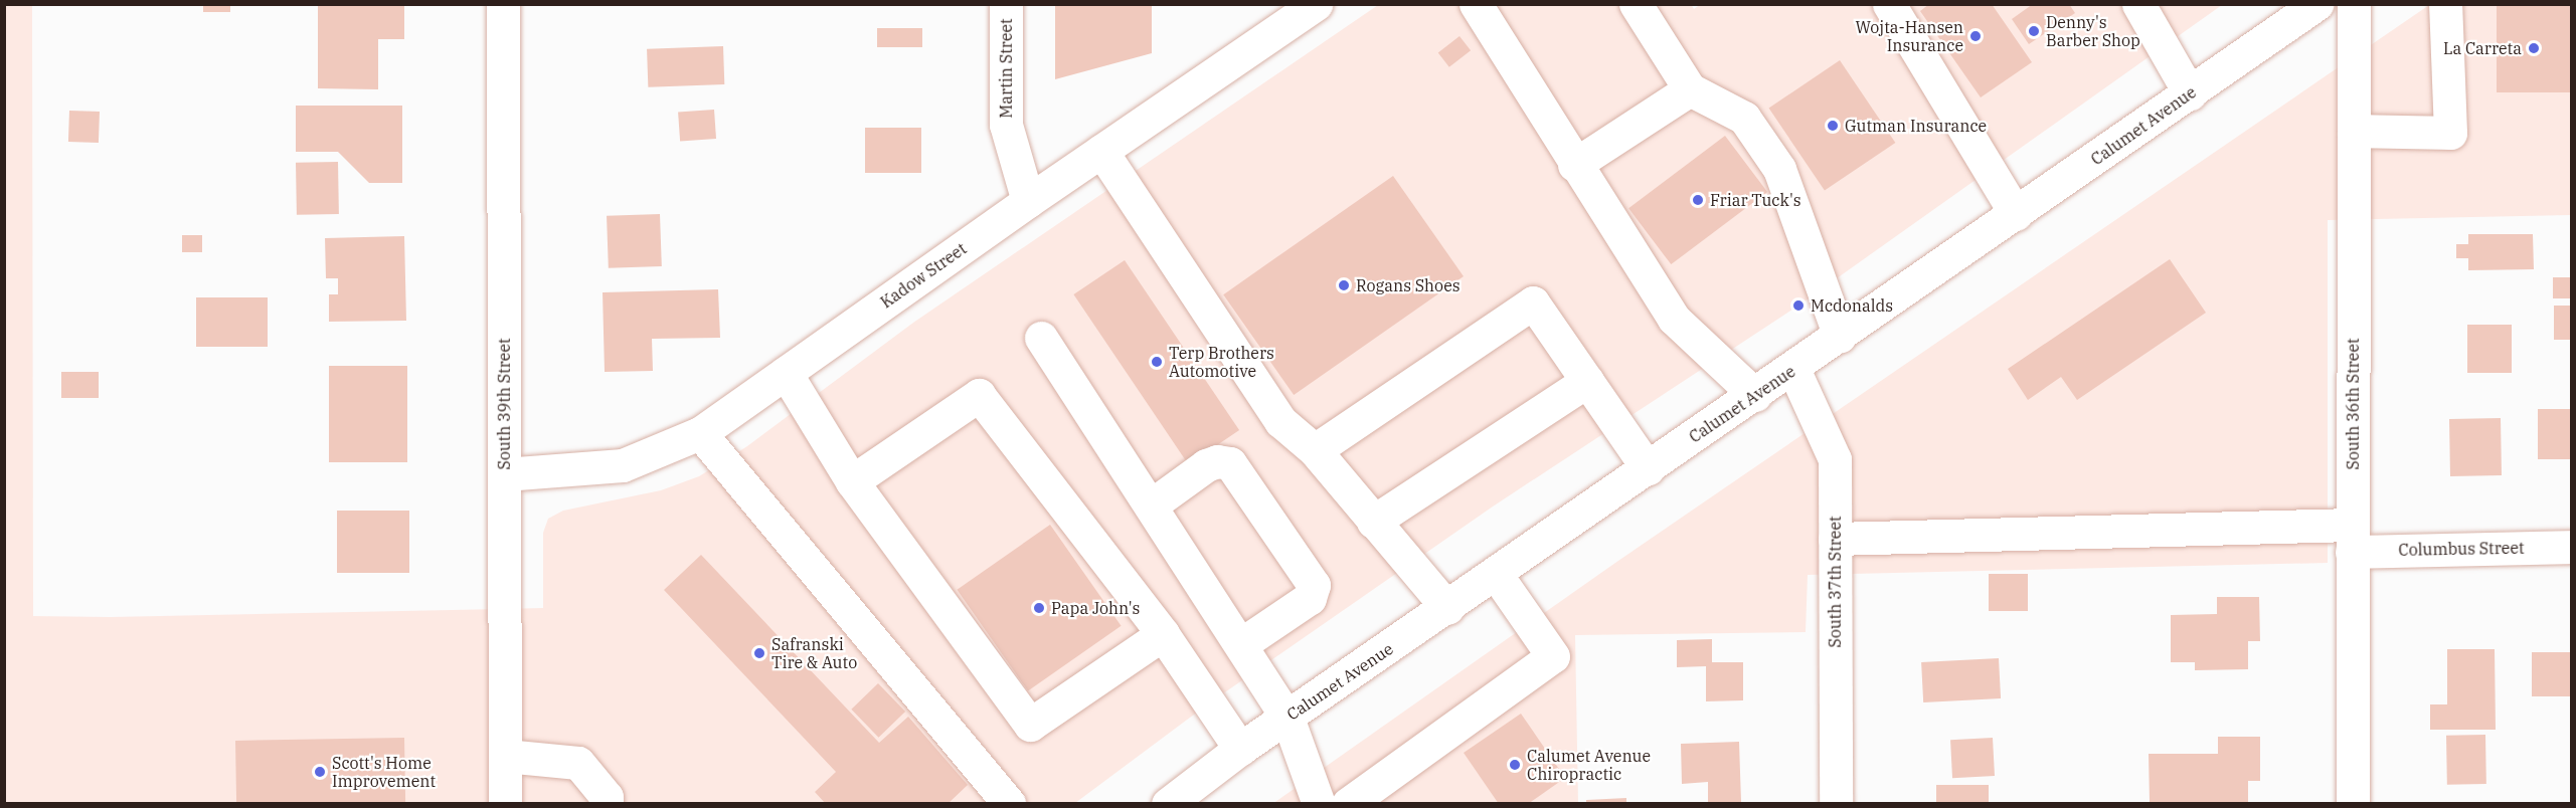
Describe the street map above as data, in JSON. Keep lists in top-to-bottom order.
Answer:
{
  "streets": {
    "street": [
      "Martin Street",
      "Calumet Avenue",
      "Kadow Street",
      "South 39th Street",
      "South 36th Street",
      "Columbus Street",
      "South 37th Street"
    ]
  },
  "crossings": [
    ["Martin Street", "Kadow Street"],
    ["Calumet Avenue", "South 37th Street"],
    ["Kadow Street", "South 39th Street"],
    ["South 36th Street", "Columbus Street"],
    ["Columbus Street", "South 37th Street"]
  ],
  "places": [
    "Denny's Barber Shop",
    "Wojta-Hansen Insurance",
    "La Carreta",
    "Gutman Insurance",
    "Friar Tuck's",
    "Rogans Shoes",
    "Mcdonalds",
    "Terp Brothers Automotive",
    "Papa John's",
    "Safranski Tire & Auto",
    "Calumet Avenue Chiropractic",
    "Scott's Home Improvement"
  ]
}
